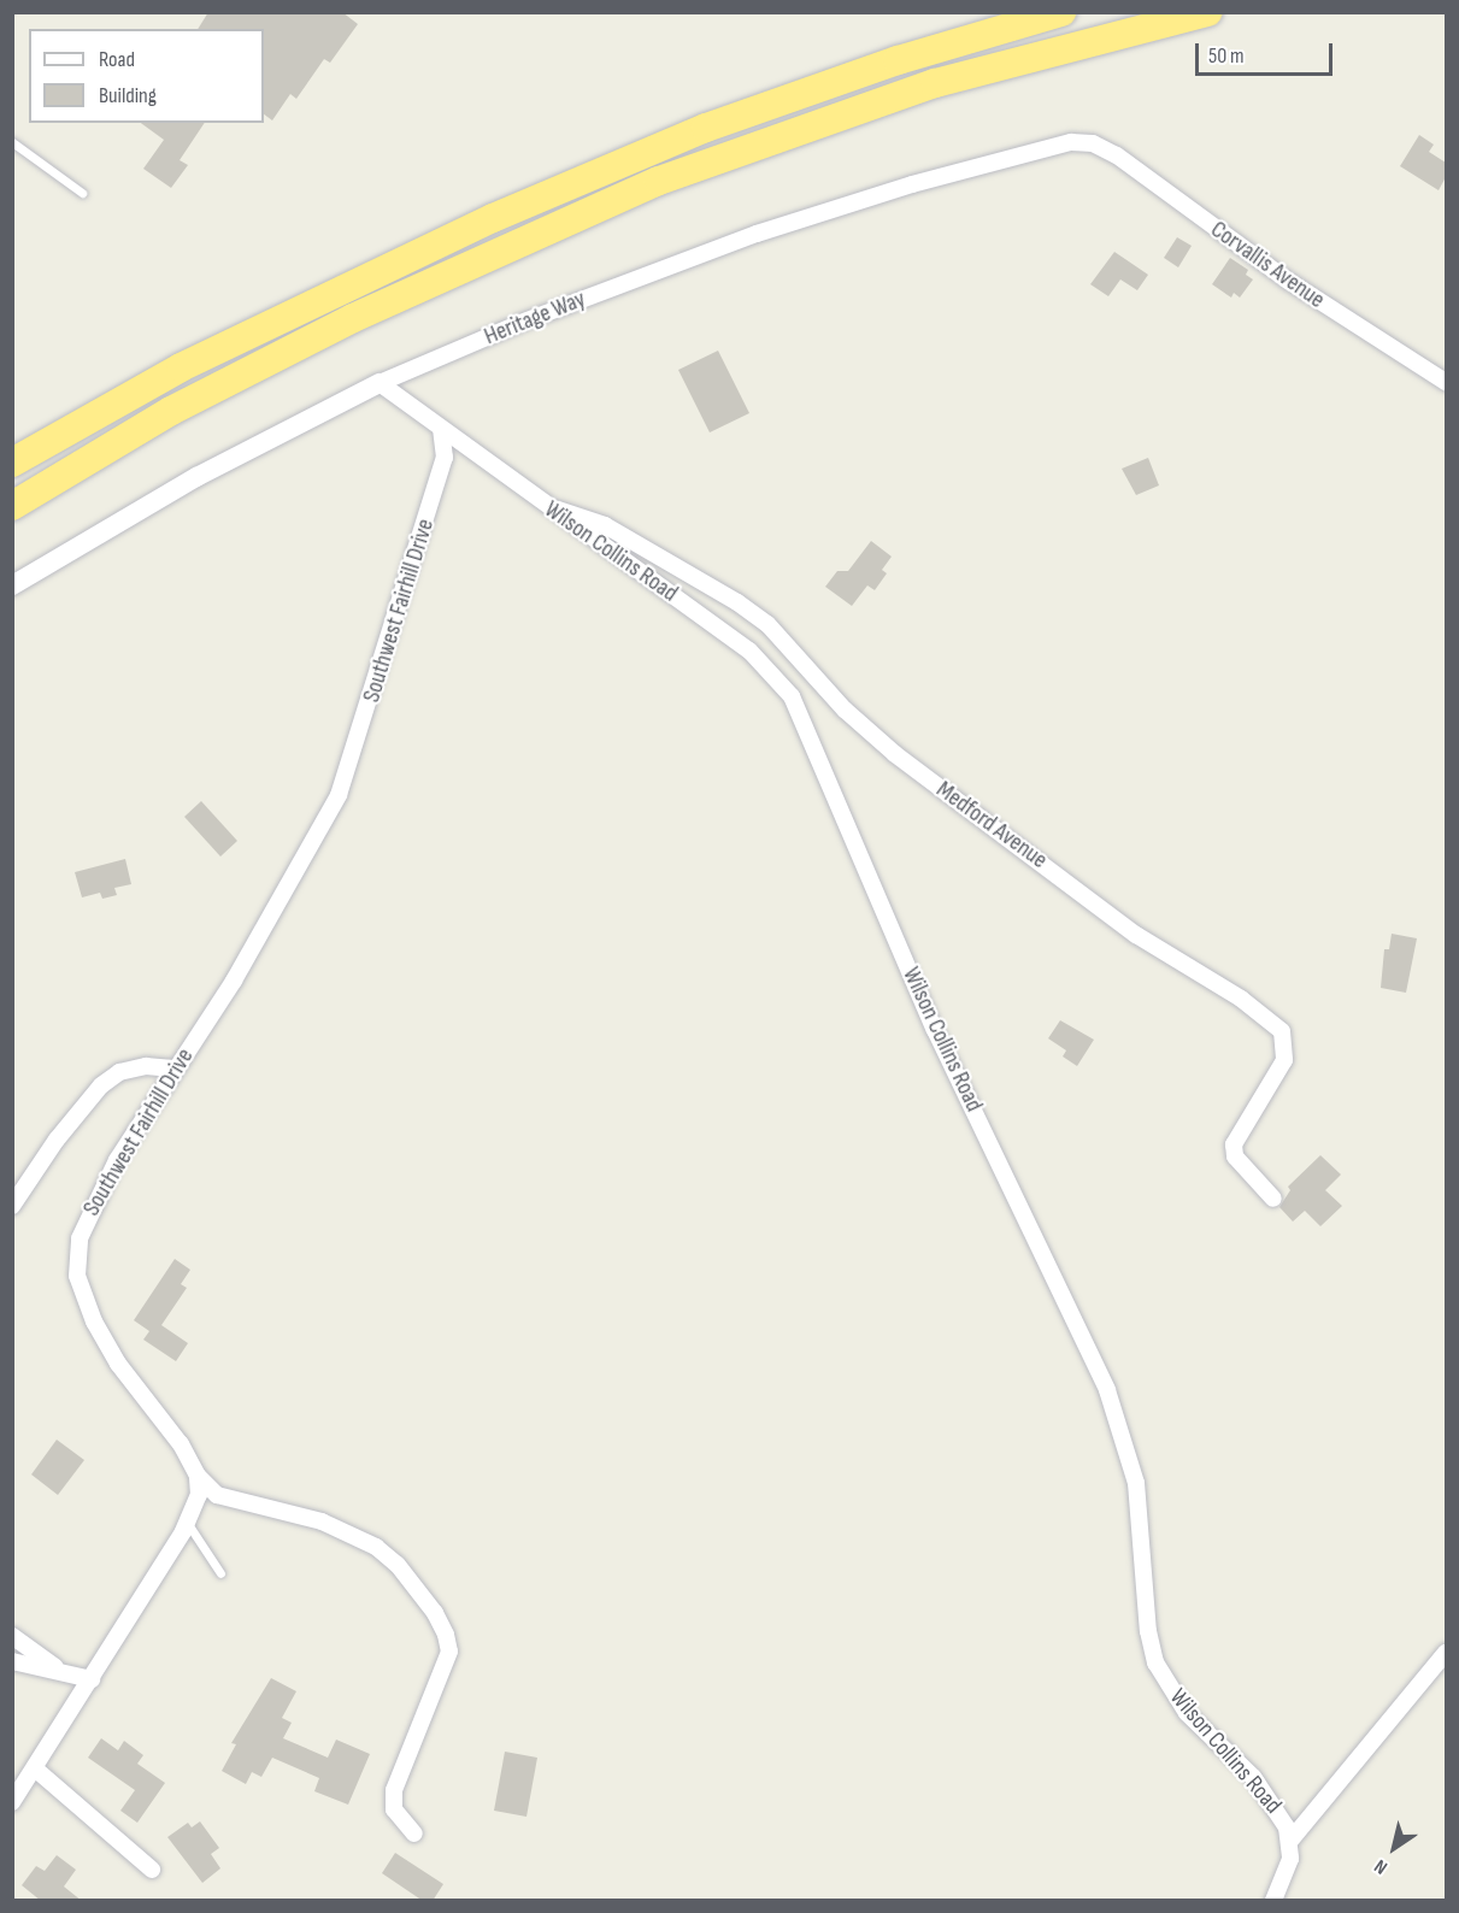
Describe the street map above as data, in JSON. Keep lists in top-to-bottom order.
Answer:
{
  "streets": {
    "street": [
      "Corvallis Avenue",
      "Heritage Way",
      "Wilson Collins Road",
      "Southwest Fairhill Drive",
      "Medford Avenue"
    ]
  },
  "crossings": [
    ["Corvallis Avenue", "Heritage Way"],
    ["Heritage Way", "Wilson Collins Road"],
    ["Wilson Collins Road", "Southwest Fairhill Drive"],
    ["Wilson Collins Road", "Medford Avenue"]
  ],
  "legend": ["Road", "Building"],
  "scale_bar": "50 m",
  "north": "bottom left"
}
